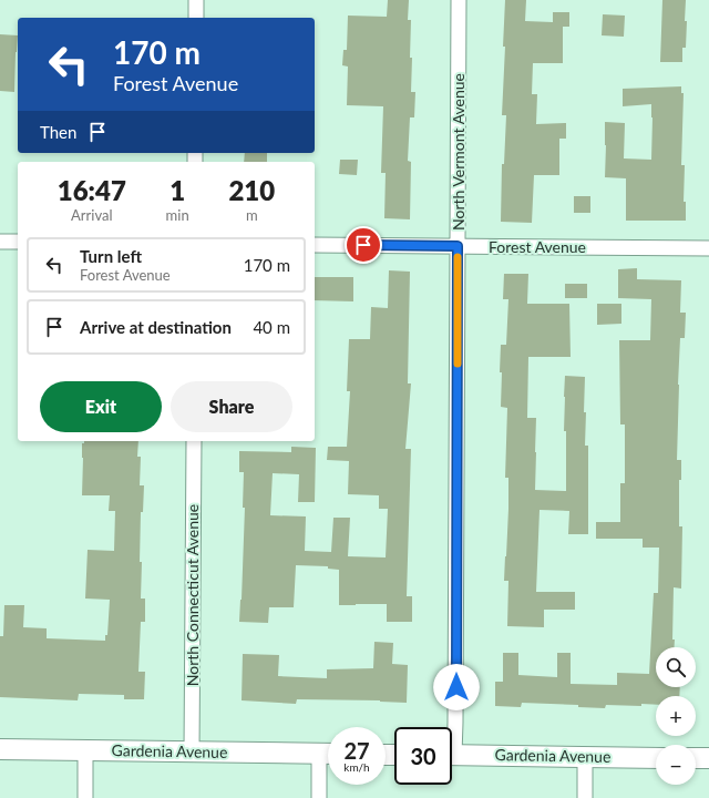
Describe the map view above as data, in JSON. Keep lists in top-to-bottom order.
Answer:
{
  "streets": {
    "street": [
      "North Vermont Avenue",
      "Forest Avenue",
      "North Connecticut Avenue",
      "Gardenia Avenue"
    ]
  },
  "crossings": [
    ["North Vermont Avenue", "Forest Avenue"],
    ["North Connecticut Avenue", "Gardenia Avenue"]
  ],
  "page": {
    "turn": ["170 m", "Forest Avenue"],
    "then": "Then",
    "eta": [
      "16:47",
      "Arrival",
      "1",
      "min",
      "210",
      "m"
    ],
    "list": [
      {
        "name": "Turn left",
        "note": "Forest Avenue",
        "value": "170 m"
      },
      {
        "name": "Arrive at destination",
        "value": "40 m"
      }
    ],
    "buttons": ["Exit", "Share"],
    "map_buttons": ["+", "−"],
    "speed": "27 km/h",
    "limit": "30"
  }
}
